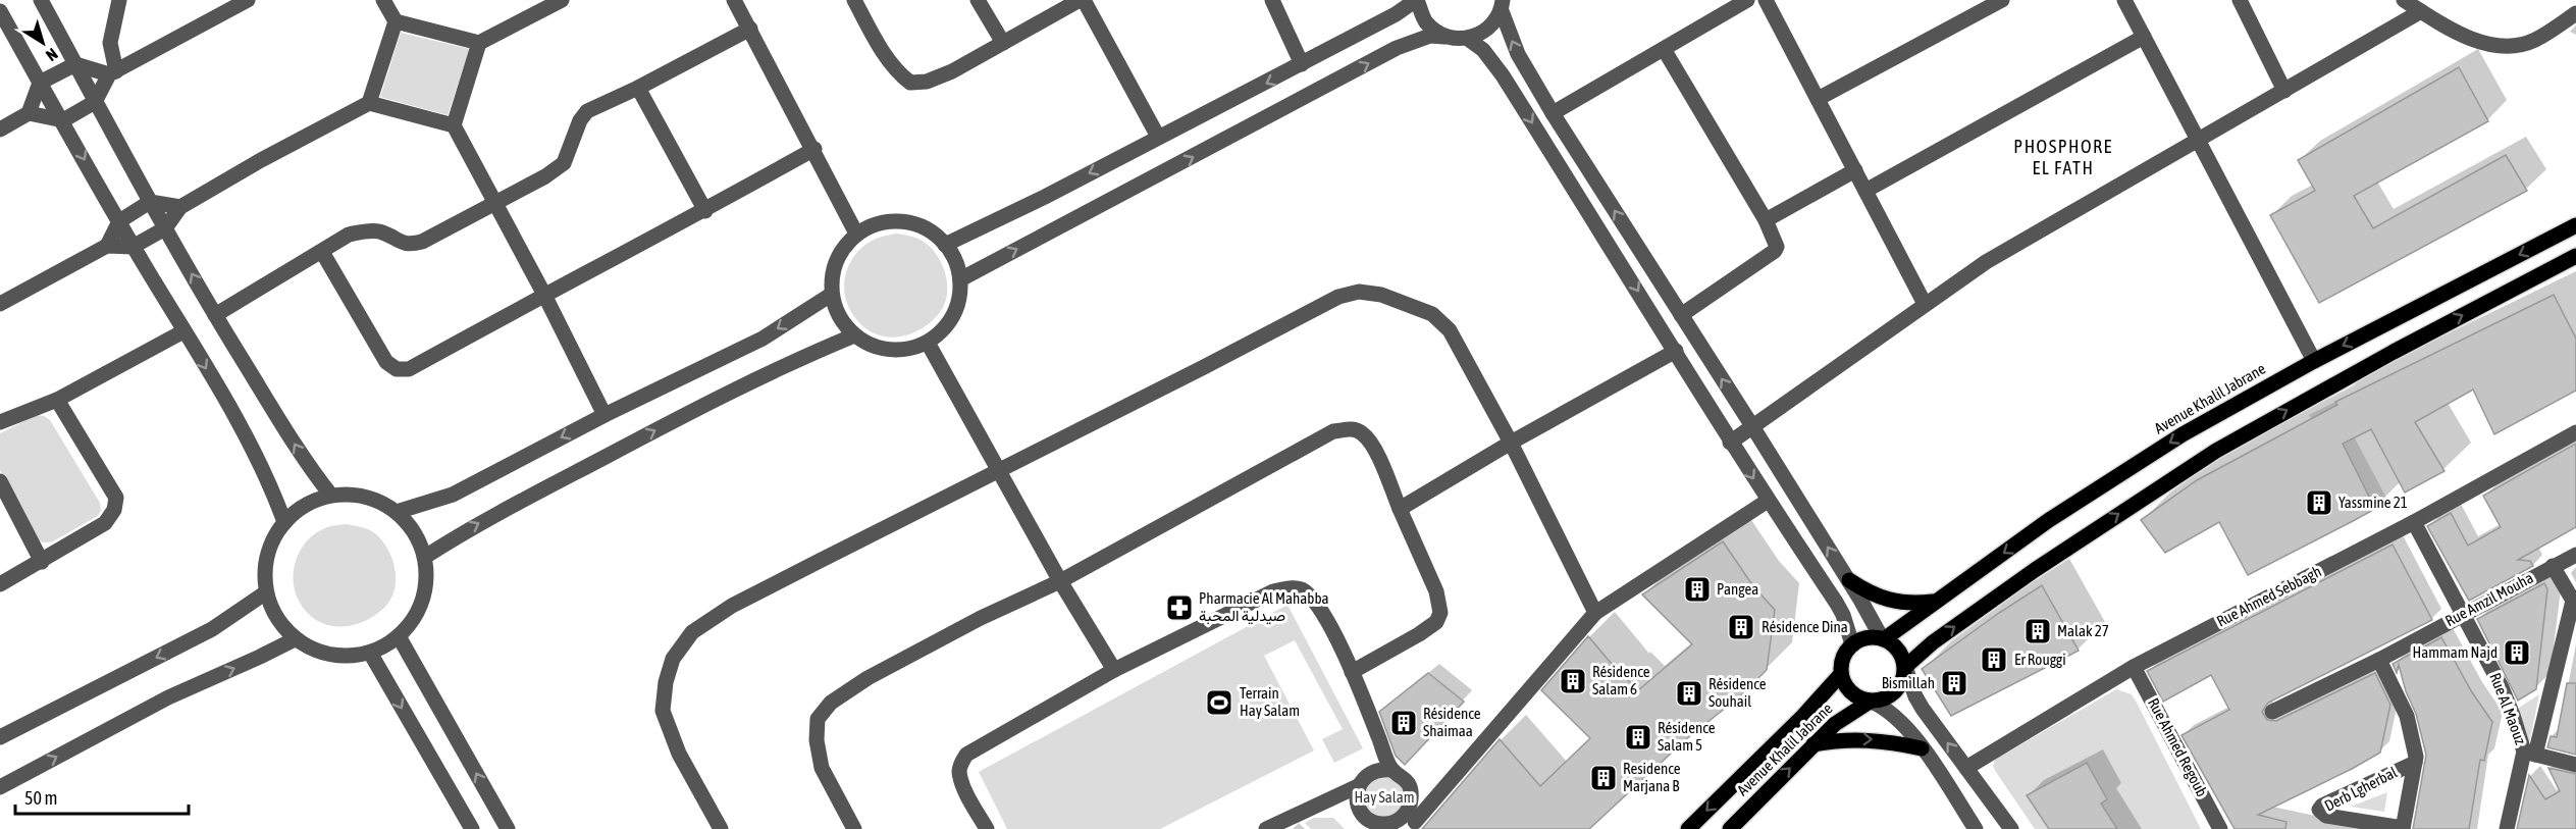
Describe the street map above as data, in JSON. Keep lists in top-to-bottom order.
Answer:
{
  "streets": {
    "main road": ["Avenue Khalil Jabrane"],
    "street": [
      "Rue Ahmed Sebbagh",
      "Rue Amzil Mouha",
      "Rue Al Maouz",
      "Rue Ahmed Regoub",
      "Derb Lgherbal"
    ]
  },
  "crossings": [
    ["Rue Ahmed Sebbagh", "Rue Al Maouz"],
    ["Rue Ahmed Sebbagh", "Rue Ahmed Regoub"],
    ["Rue Amzil Mouha", "Rue Al Maouz"]
  ],
  "districts": ["PHOSPHORE EL FATH"],
  "parks": ["Hay Salam"],
  "places": {
    "building": [
      "Yassmine 21",
      "Pangea",
      "Résidence Dina",
      "Malak 27",
      "Hammam Najd",
      "Er Rouggi",
      "Résidence Salam 6",
      "Bismillah",
      "Résidence Souhail",
      "Résidence Shaimaa",
      "Résidence Salam 5",
      "Residence Marjana B"
    ],
    "pharmacy": ["Pharmacie Al Mahabba صيدلية المحبة"],
    "sports": ["Terrain Hay Salam"]
  },
  "scale_bar": "50 m",
  "north": "bottom right"
}
